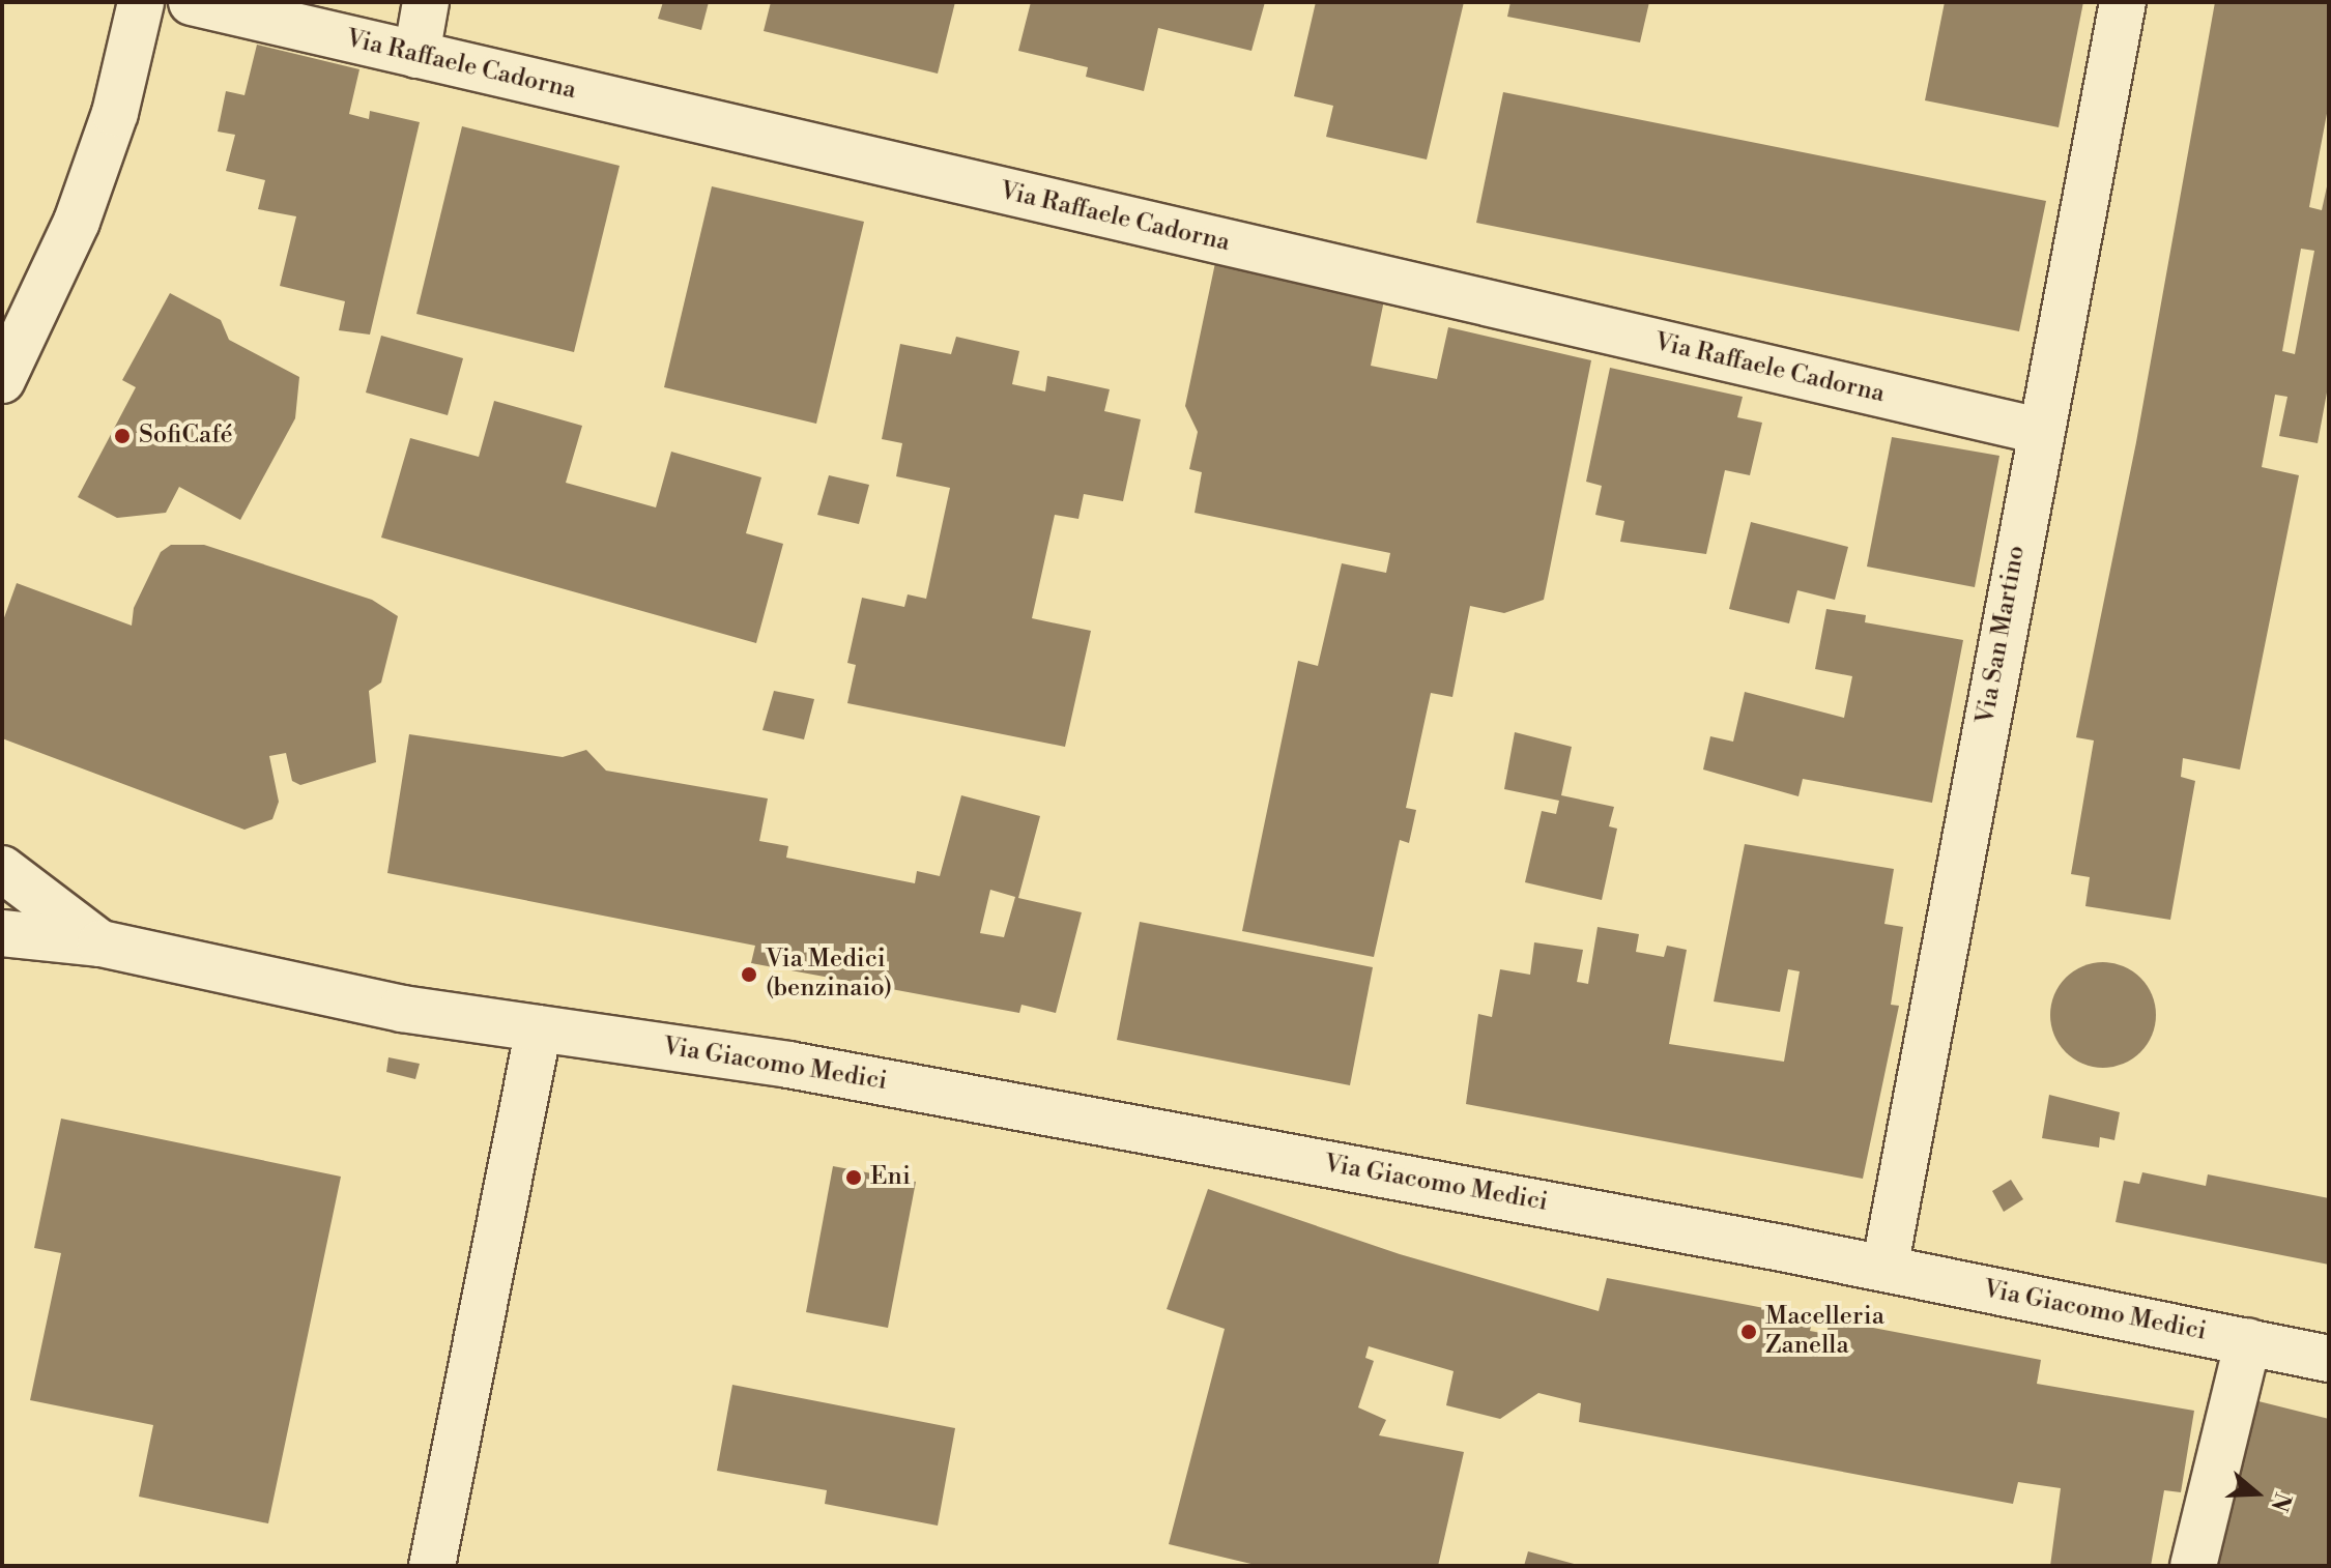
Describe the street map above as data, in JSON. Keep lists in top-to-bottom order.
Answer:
{
  "streets": {
    "street": ["Via Raffaele Cadorna", "Via San Martino", "Via Giacomo Medici"]
  },
  "crossings": [
    ["Via Raffaele Cadorna", "Via San Martino"],
    ["Via San Martino", "Via Giacomo Medici"]
  ],
  "places": [
    "SofiCafé",
    "Via Medici (benzinaio)",
    "Eni",
    "Macelleria Zanella"
  ],
  "north": "right"
}
